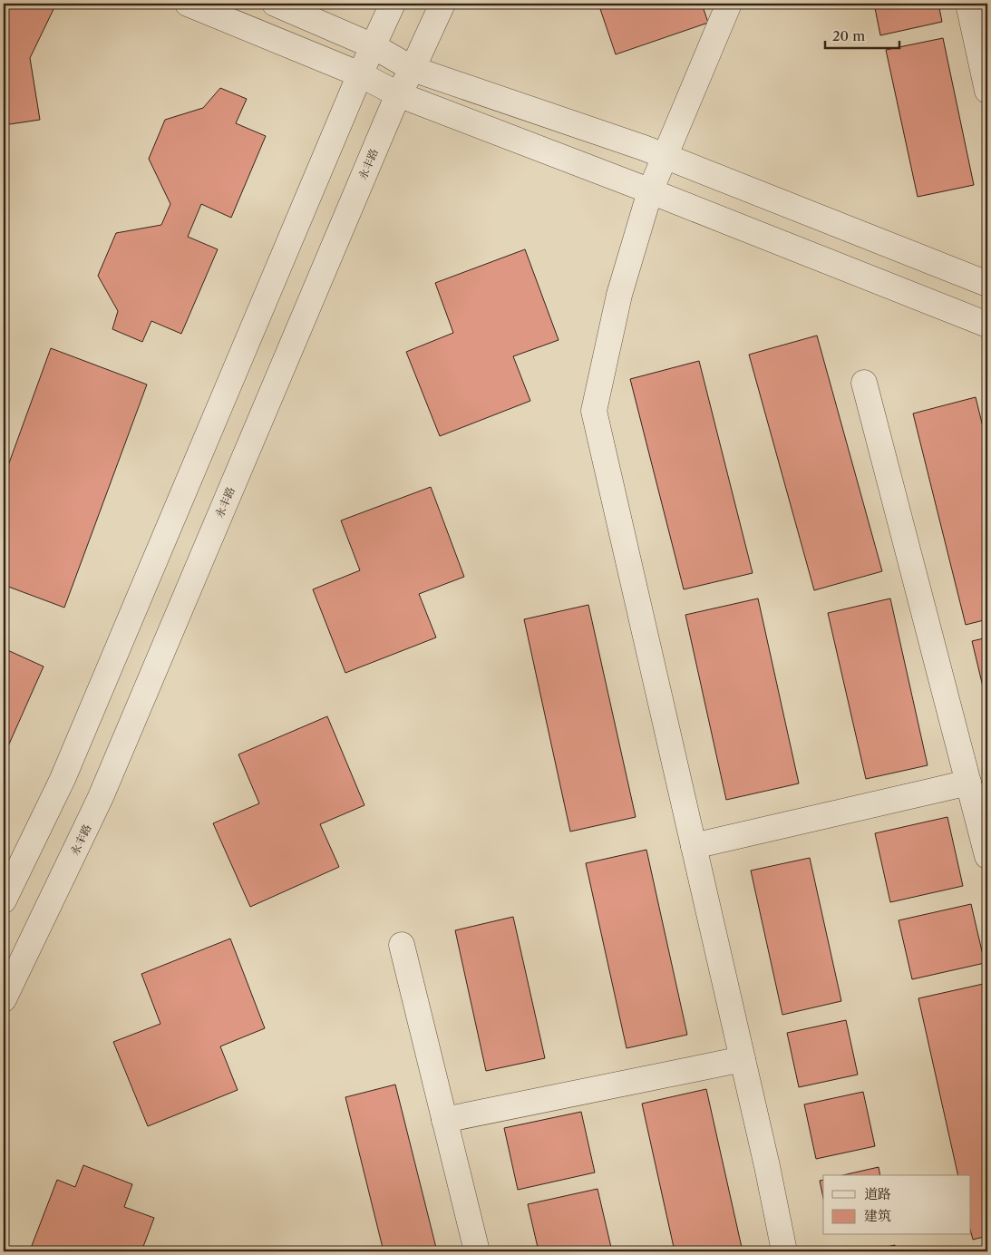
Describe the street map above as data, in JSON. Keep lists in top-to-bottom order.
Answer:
{
  "streets": {
    "street": ["永丰路"]
  },
  "legend": ["道路", "建筑"],
  "scale_bar": "20 m"
}
